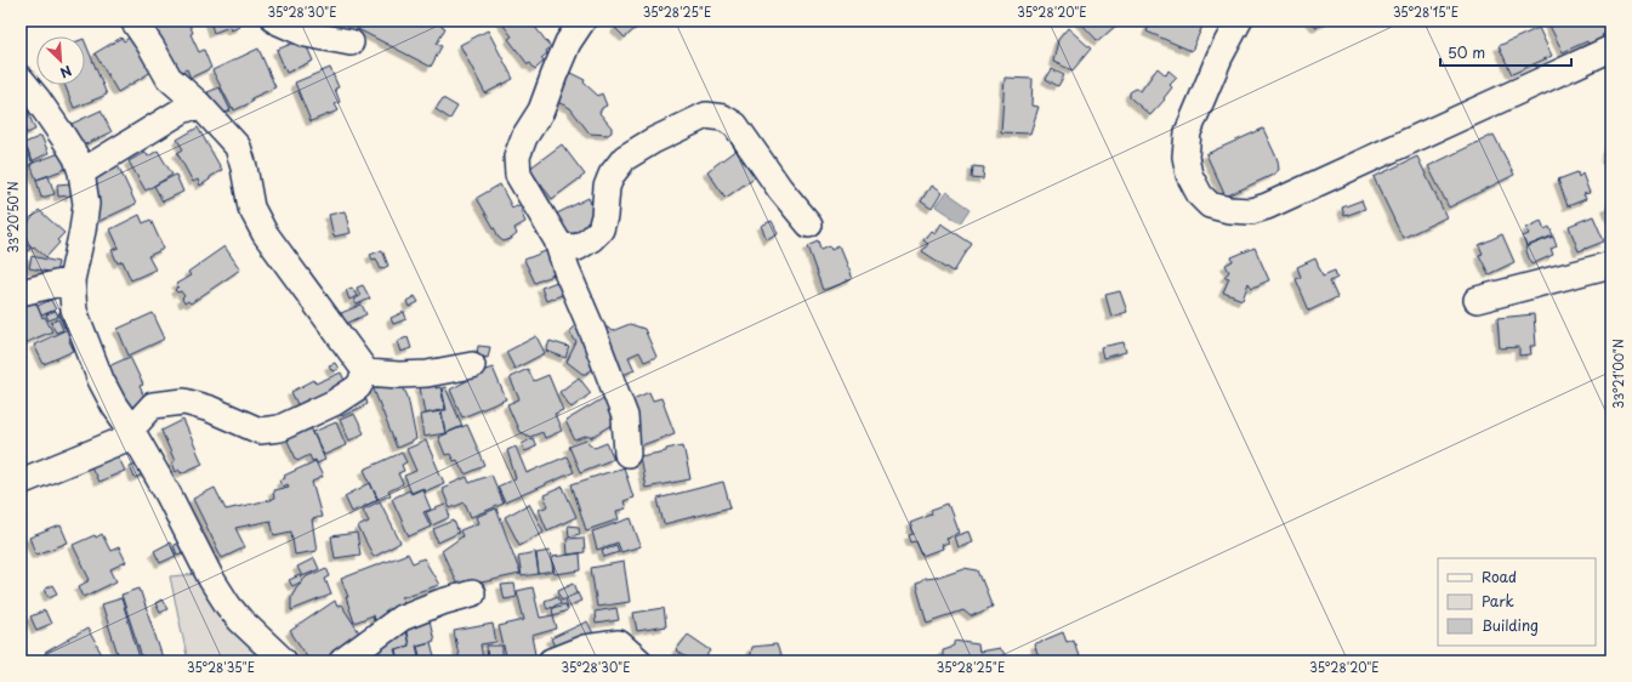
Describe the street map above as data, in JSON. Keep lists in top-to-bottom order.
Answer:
{
  "legend": ["Road", "Park", "Building"],
  "scale_bar": "50 m",
  "north": "bottom right",
  "coordinates": [
    "35°28'30\"E",
    "35°28'25\"E",
    "35°28'20\"E",
    "35°28'15\"E",
    "33°20'50\"N",
    "33°21'00\"N",
    "35°28'35\"E"
  ]
}
